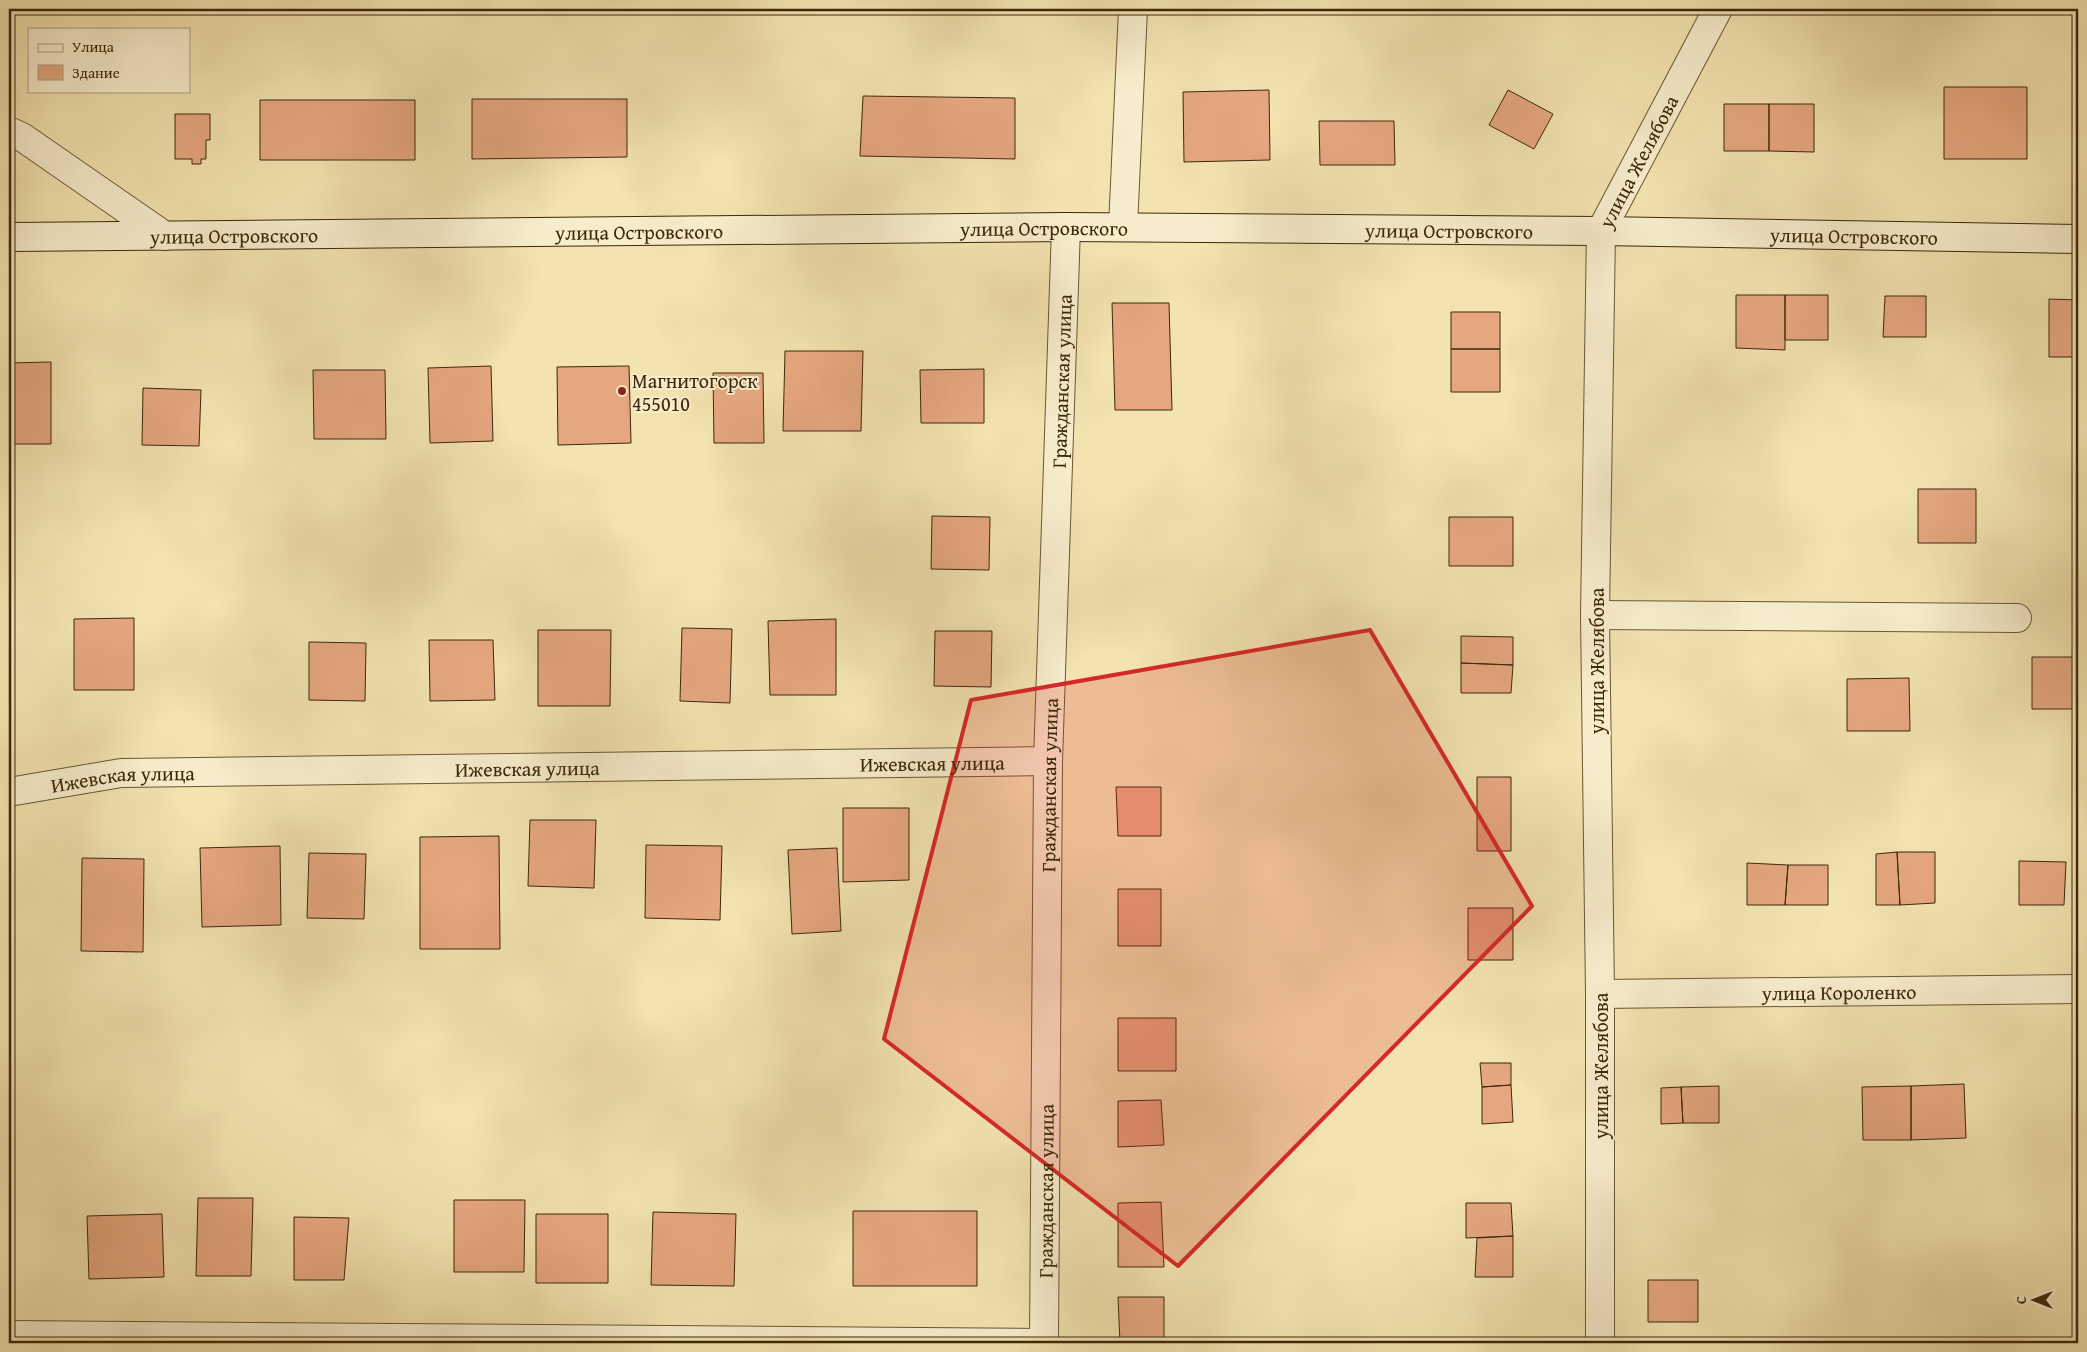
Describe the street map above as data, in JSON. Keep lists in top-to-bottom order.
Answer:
{
  "streets": {
    "street": [
      "улица Желябова",
      "улица Островского",
      "Гражданская улица",
      "Ижевская улица",
      "улица Короленко"
    ]
  },
  "crossings": [
    ["улица Желябова", "улица Островского"],
    ["улица Желябова", "улица Короленко"],
    ["улица Островского", "Гражданская улица"],
    ["Гражданская улица", "Ижевская улица"]
  ],
  "places": ["Магнитогорск 455010"],
  "legend": ["Улица", "Здание"],
  "north": "left"
}
